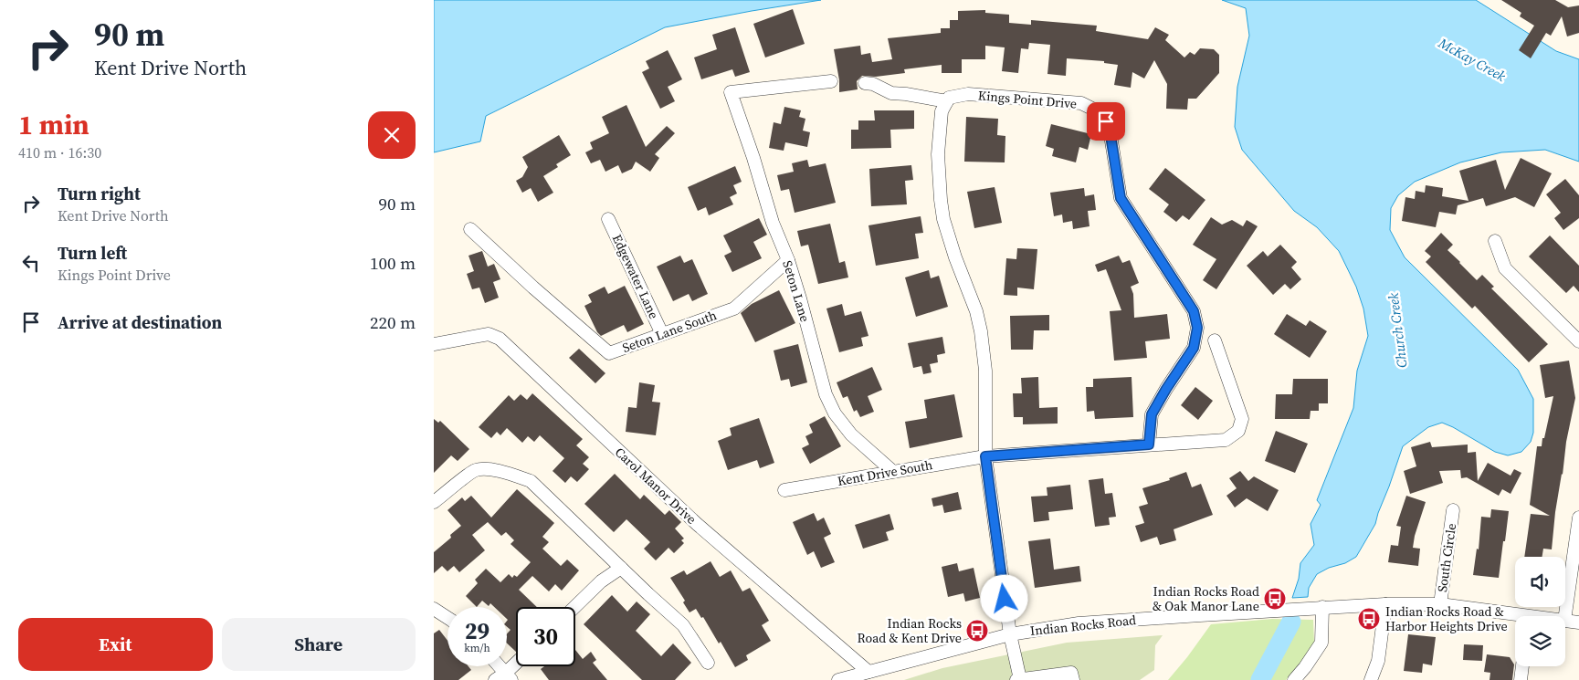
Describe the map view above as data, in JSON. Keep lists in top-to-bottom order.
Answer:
{
  "streets": {
    "street": [
      "Kings Point Drive",
      "Edgewater Lane",
      "Seton Lane",
      "Seton Lane South",
      "Kent Drive South",
      "Carol Manor Drive",
      "South Circle",
      "Indian Rocks Road"
    ]
  },
  "crossings": [
    ["Kings Point Drive", "Kent Drive South"],
    ["Edgewater Lane", "Seton Lane South"],
    ["Seton Lane", "Seton Lane South"],
    ["Seton Lane", "Kent Drive South"],
    ["Carol Manor Drive", "Indian Rocks Road"],
    ["South Circle", "Indian Rocks Road"]
  ],
  "water": ["McKay Creek", "Church Creek"],
  "places": {
    "bus stop": ["Indian Rocks Road & Oak Manor Lane", "Indian Rocks Road & Harbor Heights Drive", "Indian Rocks Road & Kent Drive"]
  },
  "page": {
    "turn": ["90 m", "Kent Drive North"],
    "heading": ["1 min", "410 m · 16:30"],
    "list": [
      {
        "name": "Turn right",
        "note": "Kent Drive North",
        "value": "90 m"
      },
      {
        "name": "Turn left",
        "note": "Kings Point Drive",
        "value": "100 m"
      },
      {
        "name": "Arrive at destination",
        "value": "220 m"
      }
    ],
    "speed": "29 km/h",
    "limit": "30",
    "buttons": ["Exit", "Share"]
  }
}
